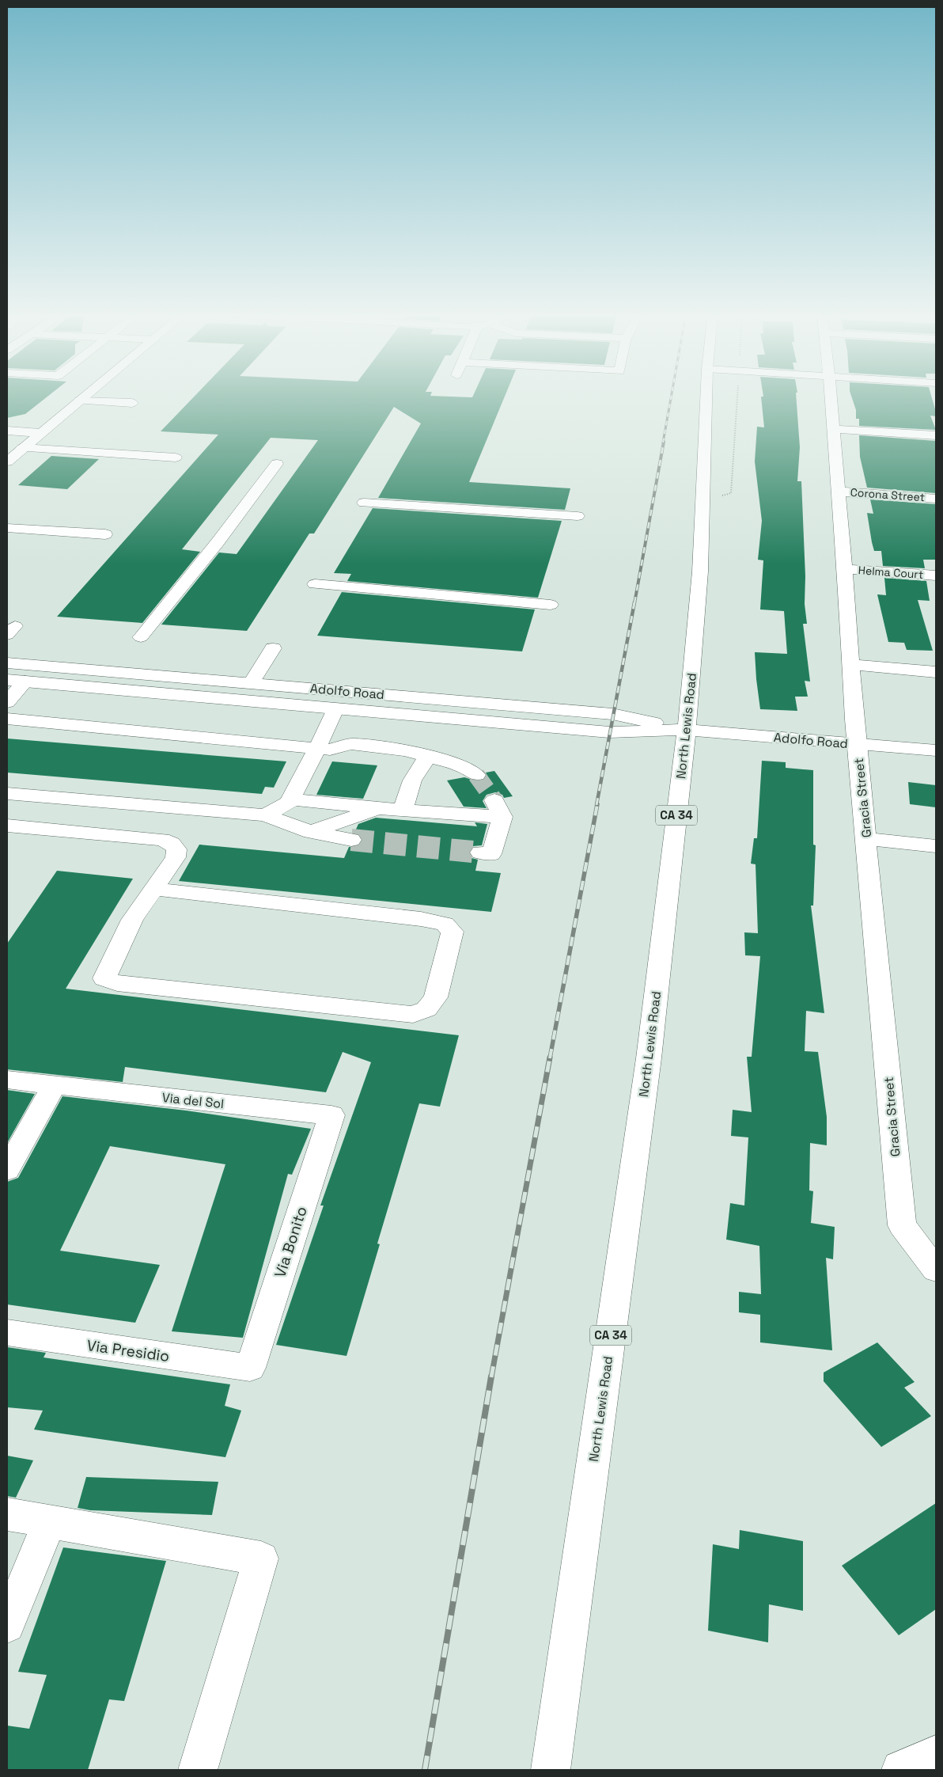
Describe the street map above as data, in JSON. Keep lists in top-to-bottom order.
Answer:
{
  "streets": {
    "main road": [
      "Corona Street",
      "Helma Court",
      "Adolfo Road",
      "North Lewis Road",
      "Gracia Street",
      "CA 34",
      "Via del Sol",
      "Via Bonito",
      "Via Presidio"
    ]
  },
  "crossings": [
    ["Corona Street", "Gracia Street"],
    ["Helma Court", "Gracia Street"],
    ["Adolfo Road", "North Lewis Road"],
    ["Adolfo Road", "Gracia Street"],
    ["Via del Sol", "Via Bonito"],
    ["Via Bonito", "Via Presidio"]
  ]
}
